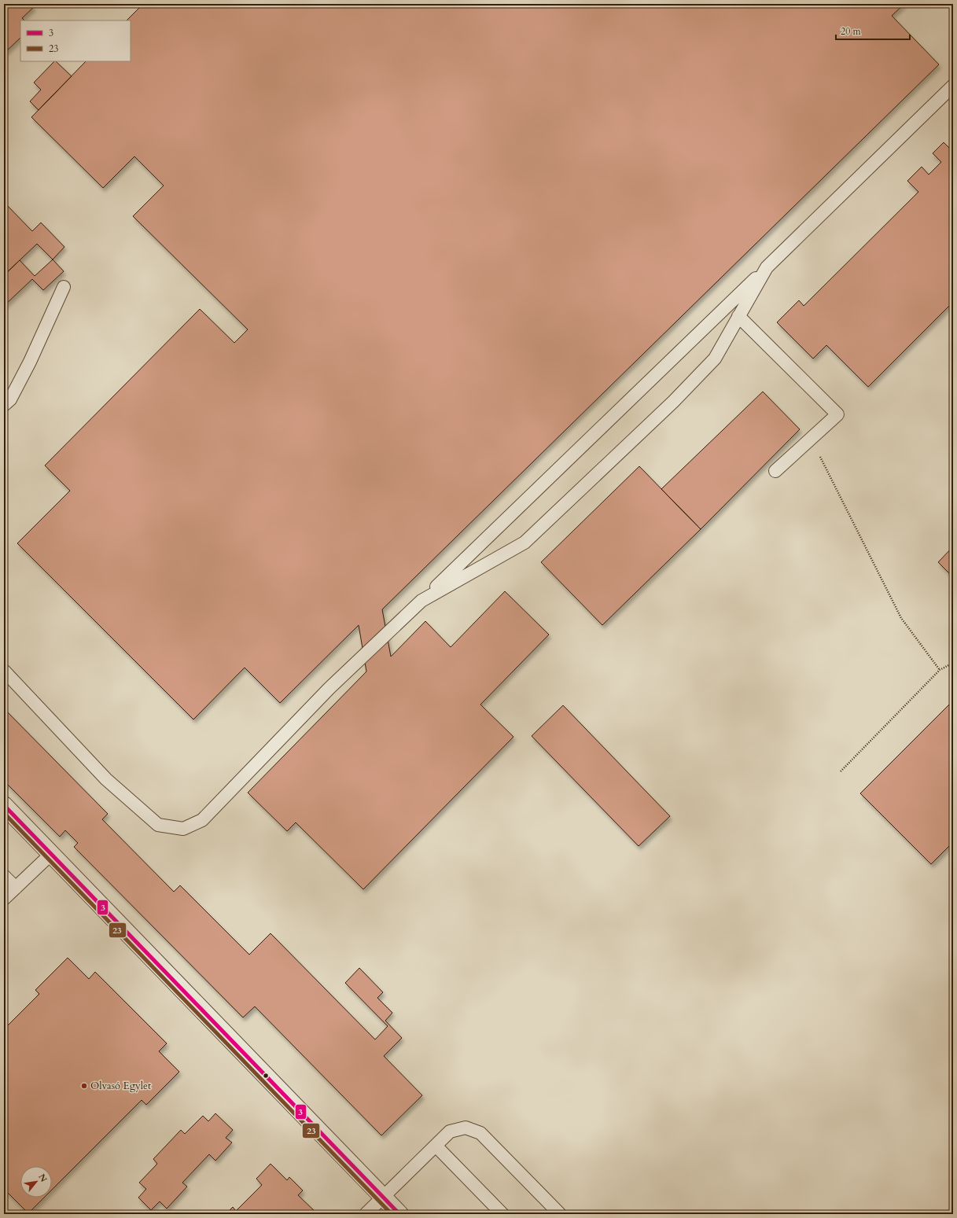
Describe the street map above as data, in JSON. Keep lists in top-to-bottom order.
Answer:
{
  "places": ["Olvasó Egylet"],
  "lines": ["transit line 3", "transit line 23"],
  "legend": ["3", "23"],
  "scale_bar": "20 m",
  "north": "top right"
}
